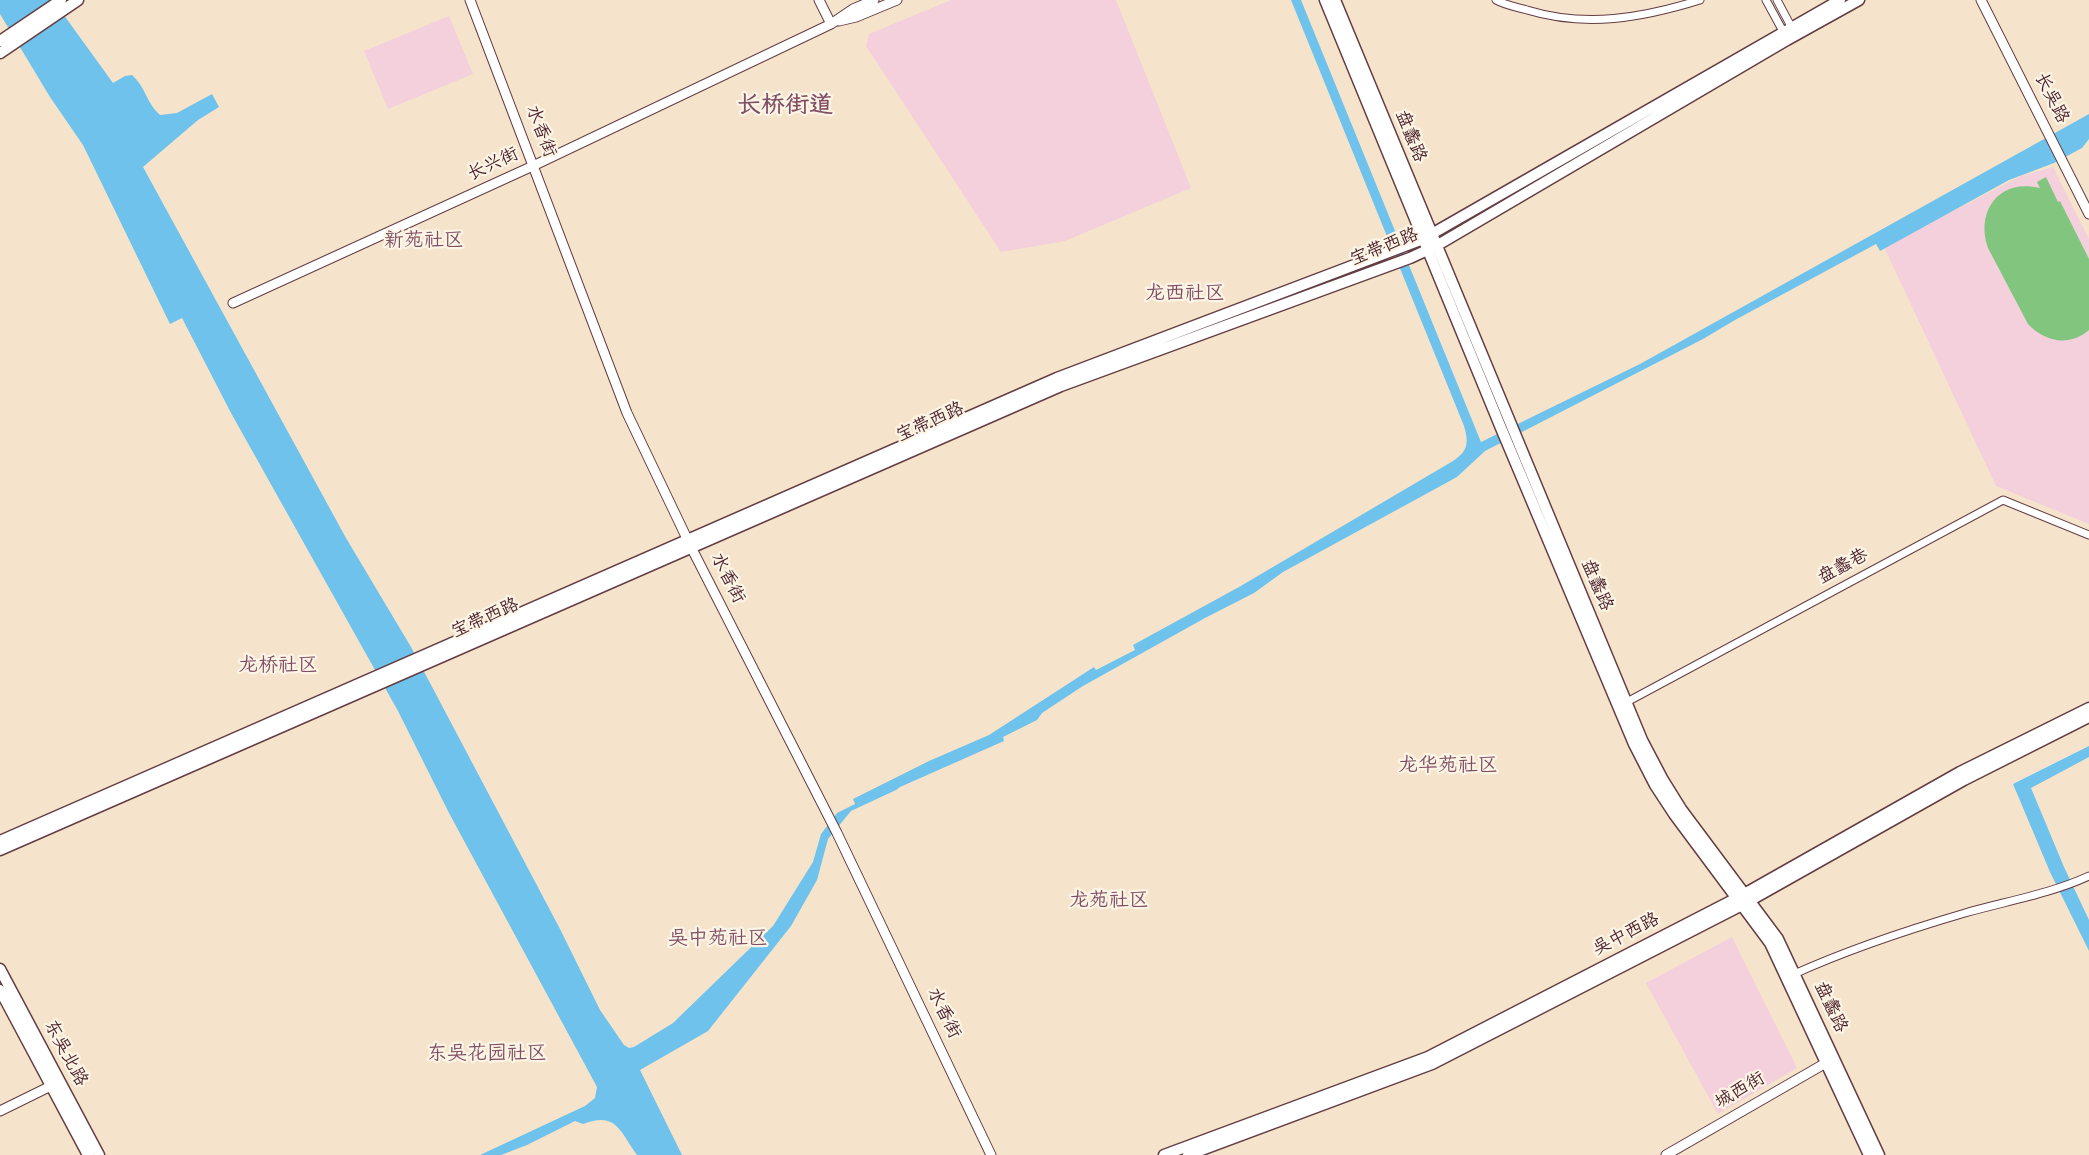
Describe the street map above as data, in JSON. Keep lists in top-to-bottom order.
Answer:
{
  "streets": {
    "main road": [
      "盘蠡路",
      "宝带西路",
      "吴中西路",
      "东吴北路"
    ],
    "street": [
      "长吴路",
      "水香街",
      "长兴街",
      "盘蠡巷",
      "城西街"
    ]
  },
  "crossings": [
    ["水香街", "长兴街"],
    ["水香街", "宝带西路"],
    ["盘蠡路", "宝带西路"],
    ["盘蠡路", "盘蠡巷"],
    ["盘蠡路", "吴中西路"],
    ["盘蠡路", "城西街"]
  ],
  "districts": [
    "长桥街道",
    "新苑社区",
    "龙西社区",
    "龙桥社区",
    "龙华苑社区",
    "龙苑社区",
    "吴中苑社区",
    "东吴花园社区"
  ]
}
